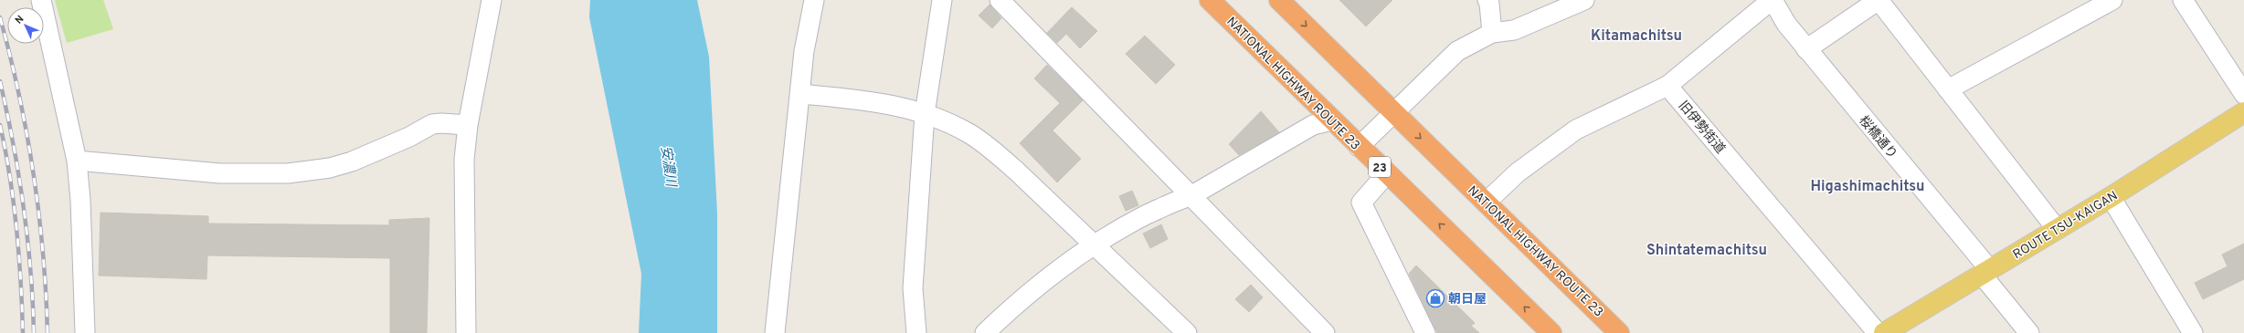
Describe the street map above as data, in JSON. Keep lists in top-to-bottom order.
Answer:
{
  "streets": {
    "highway": ["NATIONAL HIGHWAY ROUTE 23", "23"],
    "main road": ["ROUTE TSU-KAIGAN"],
    "street": ["旧伊勢街道", "桜橋通り"]
  },
  "crossings": [
    ["桜橋通り", "ROUTE TSU-KAIGAN"]
  ],
  "districts": ["Kitamachitsu", "Higashimachitsu", "Shintatemachitsu"],
  "water": ["安濃川"],
  "places": {
    "shop": ["朝日屋"]
  },
  "north": "top left"
}
